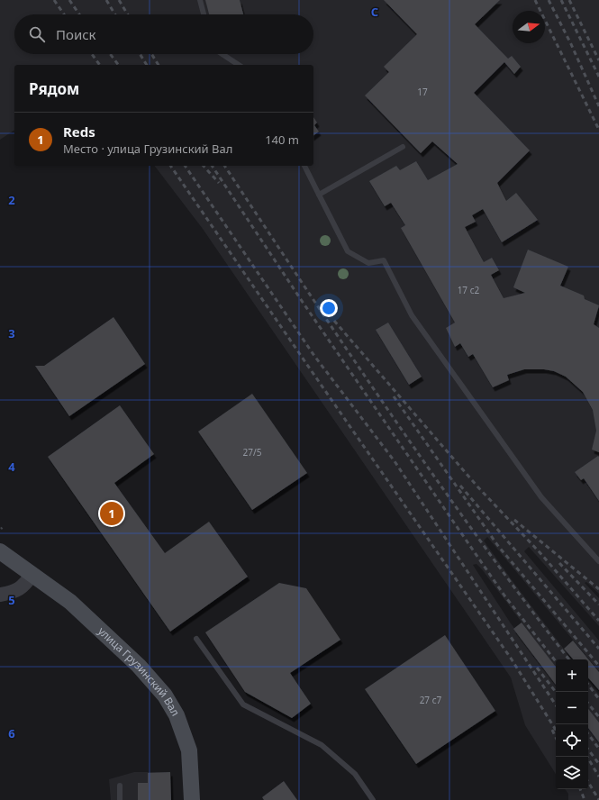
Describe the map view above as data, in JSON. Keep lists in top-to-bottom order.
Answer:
{
  "streets": {
    "main road": ["улица Грузинский Вал"]
  },
  "house_numbers": [
    "17",
    "17 с2",
    "27/5",
    "27 с7"
  ],
  "north": "right",
  "page": {
    "search": "Поиск",
    "heading": "Рядом",
    "list": [
      {
        "mark": "1",
        "name": "Reds",
        "note": "Место · улица Грузинский Вал",
        "value": "140 m"
      }
    ],
    "pins": "1",
    "map_buttons": ["+", "−"]
  },
  "grid": {
    "columns": ["C"],
    "rows": [
      "2",
      "3",
      "4",
      "5",
      "6"
    ]
  }
}
